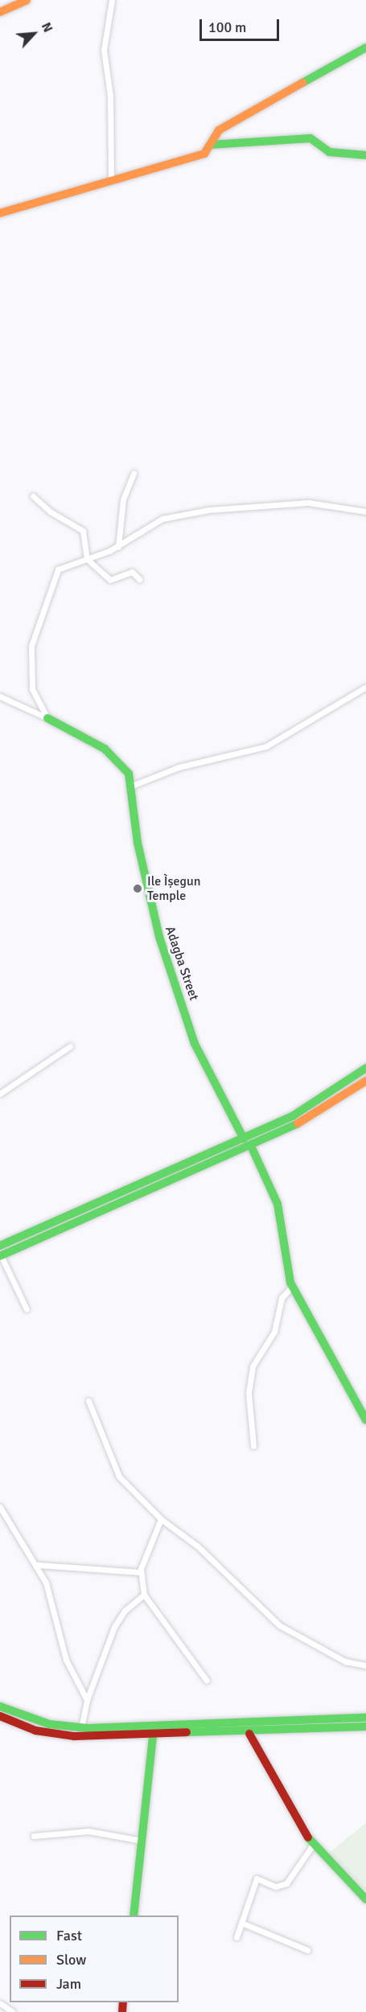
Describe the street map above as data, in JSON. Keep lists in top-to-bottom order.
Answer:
{
  "streets": {
    "main road": ["Adagba Street"]
  },
  "places": ["Ile Ìṣegun Temple"],
  "legend": ["Fast", "Slow", "Jam"],
  "scale_bar": "100 m",
  "north": "top right"
}
